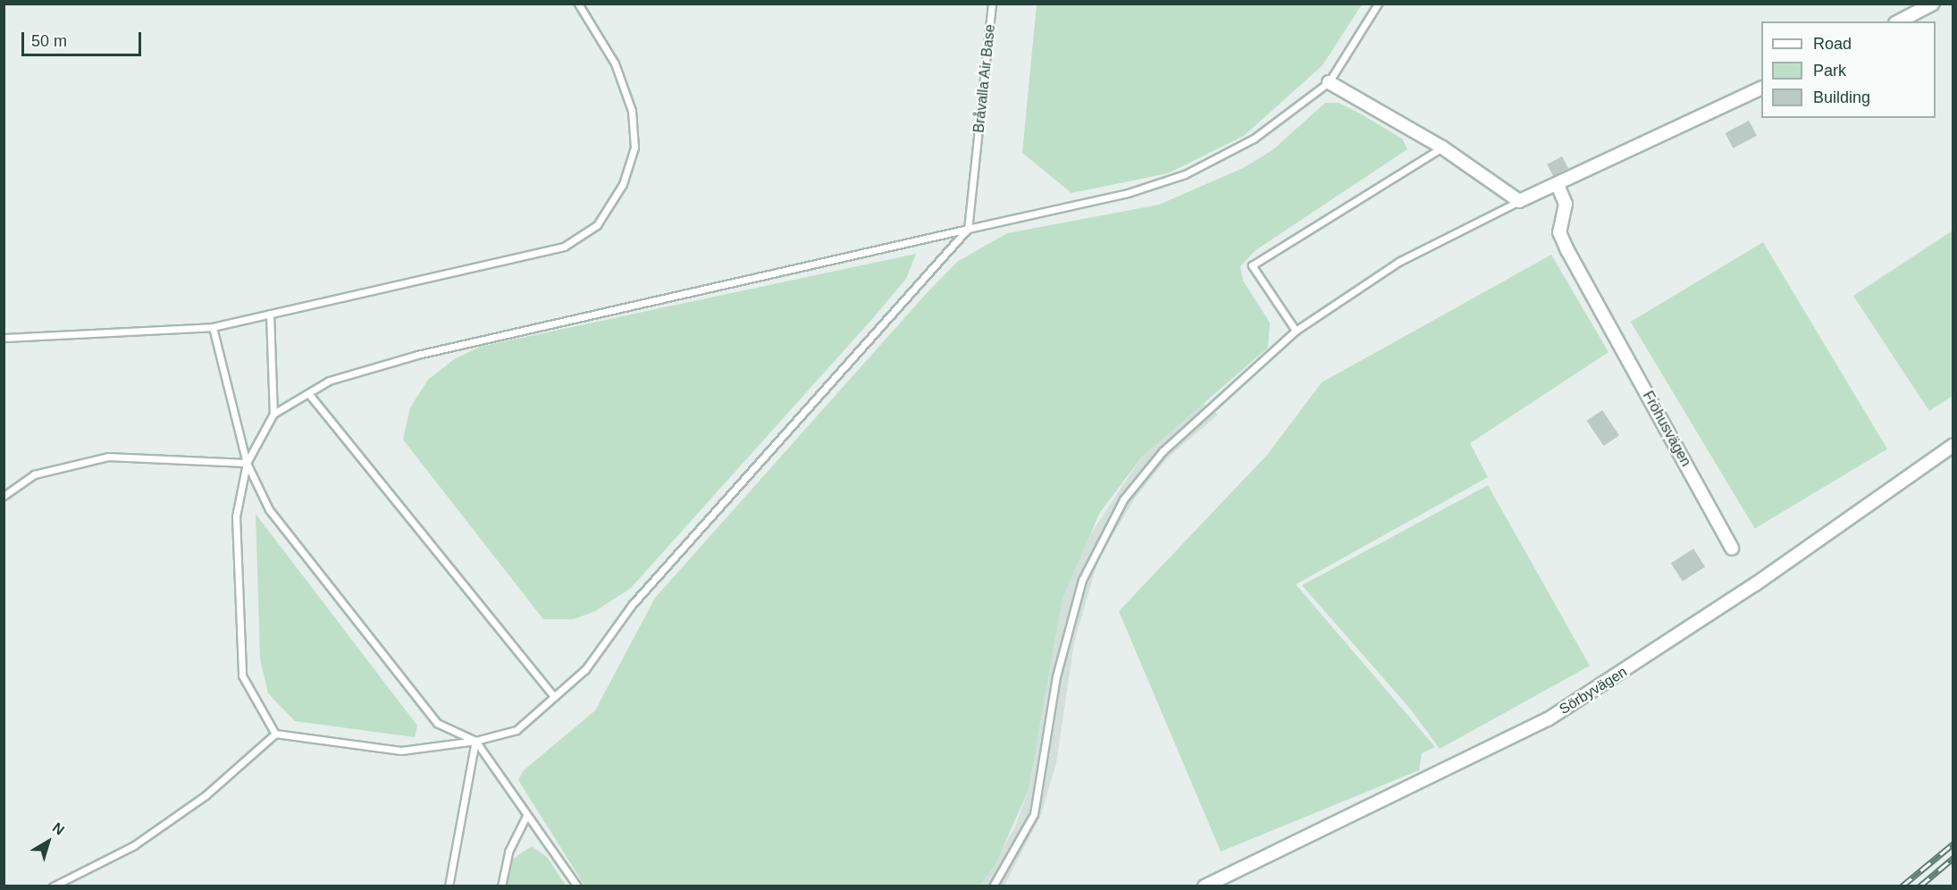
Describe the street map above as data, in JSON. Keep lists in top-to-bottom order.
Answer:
{
  "streets": {
    "street": ["Fröhusvägen", "Sörbyvägen"],
    "lane": ["Bråvalla Air Base"]
  },
  "legend": ["Road", "Park", "Building"],
  "scale_bar": "50 m",
  "north": "top right"
}
